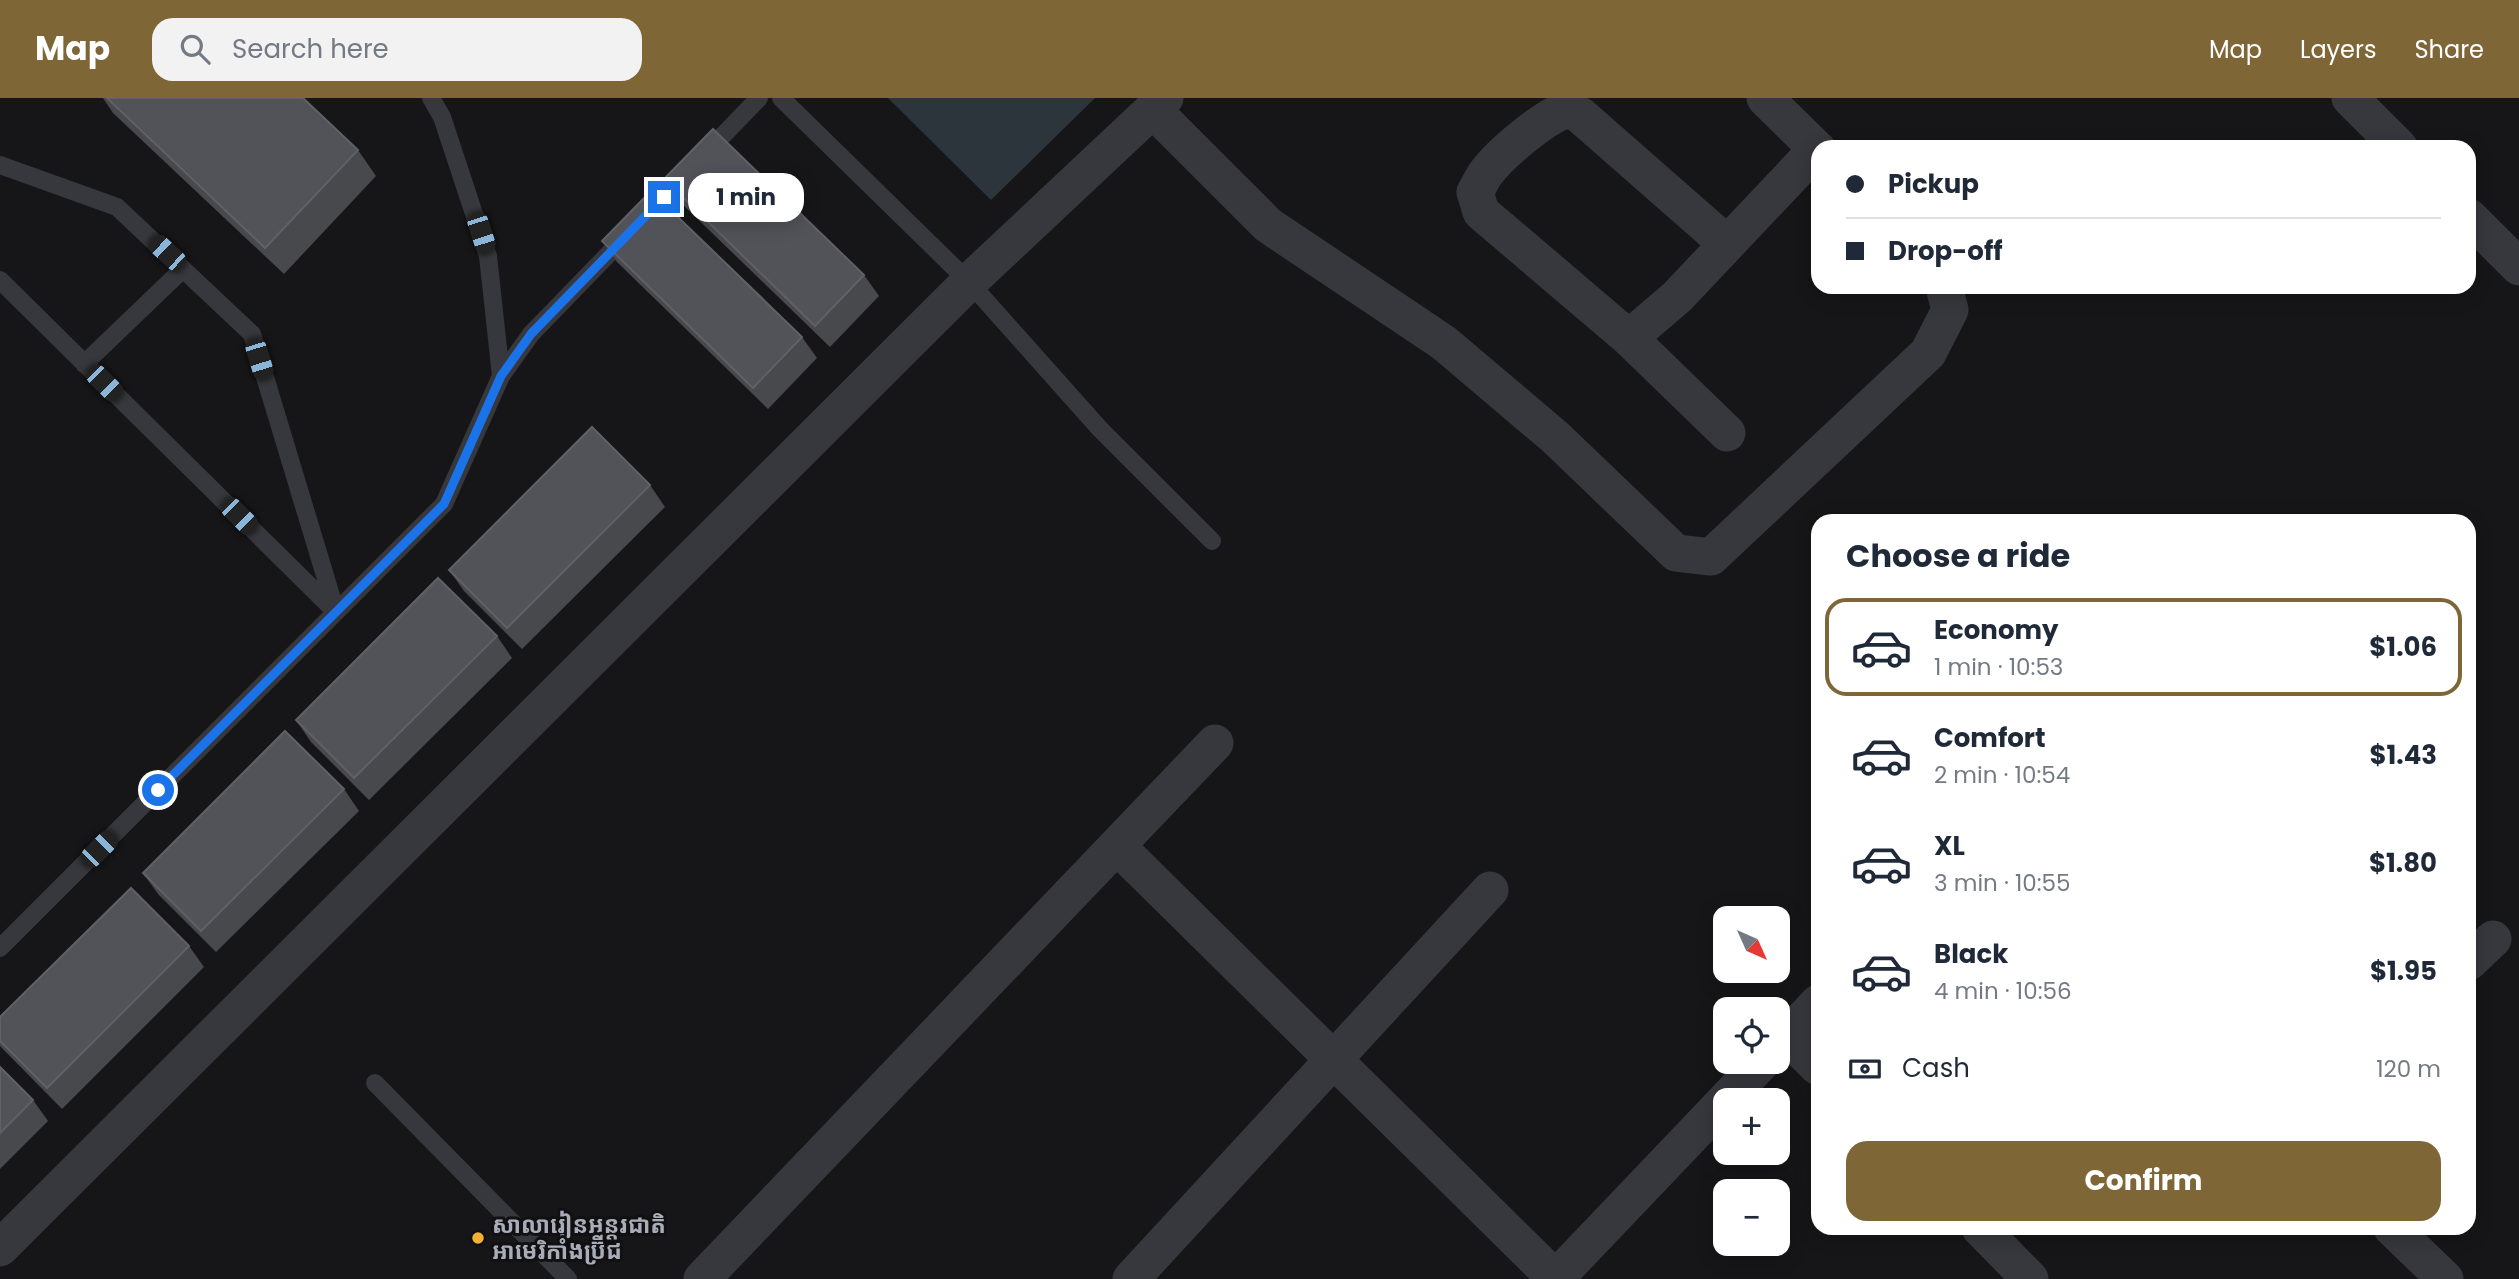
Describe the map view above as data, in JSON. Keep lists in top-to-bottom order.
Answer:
{
  "places": ["សាលារៀនអន្តរជាតិ អាមេរិកាំងប្រ៊ីជ"],
  "north": "bottom right",
  "page": {
    "header": "Map",
    "search": "Search here",
    "nav": ["Map", "Layers", "Share"],
    "banner": ["Pickup", "Drop-off"],
    "bubble": "1 min",
    "heading": "Choose a ride",
    "list": [
      {
        "name": "Economy",
        "note": "1 min · 10:53",
        "value": "$1.06"
      },
      {
        "name": "Comfort",
        "note": "2 min · 10:54",
        "value": "$1.43"
      },
      {
        "name": "XL",
        "note": "3 min · 10:55",
        "value": "$1.80"
      },
      {
        "name": "Black",
        "note": "4 min · 10:56",
        "value": "$1.95"
      }
    ],
    "map_buttons": ["+", "−"],
    "pay": ["Cash", "120 m"],
    "buttons": "Confirm"
  }
}
